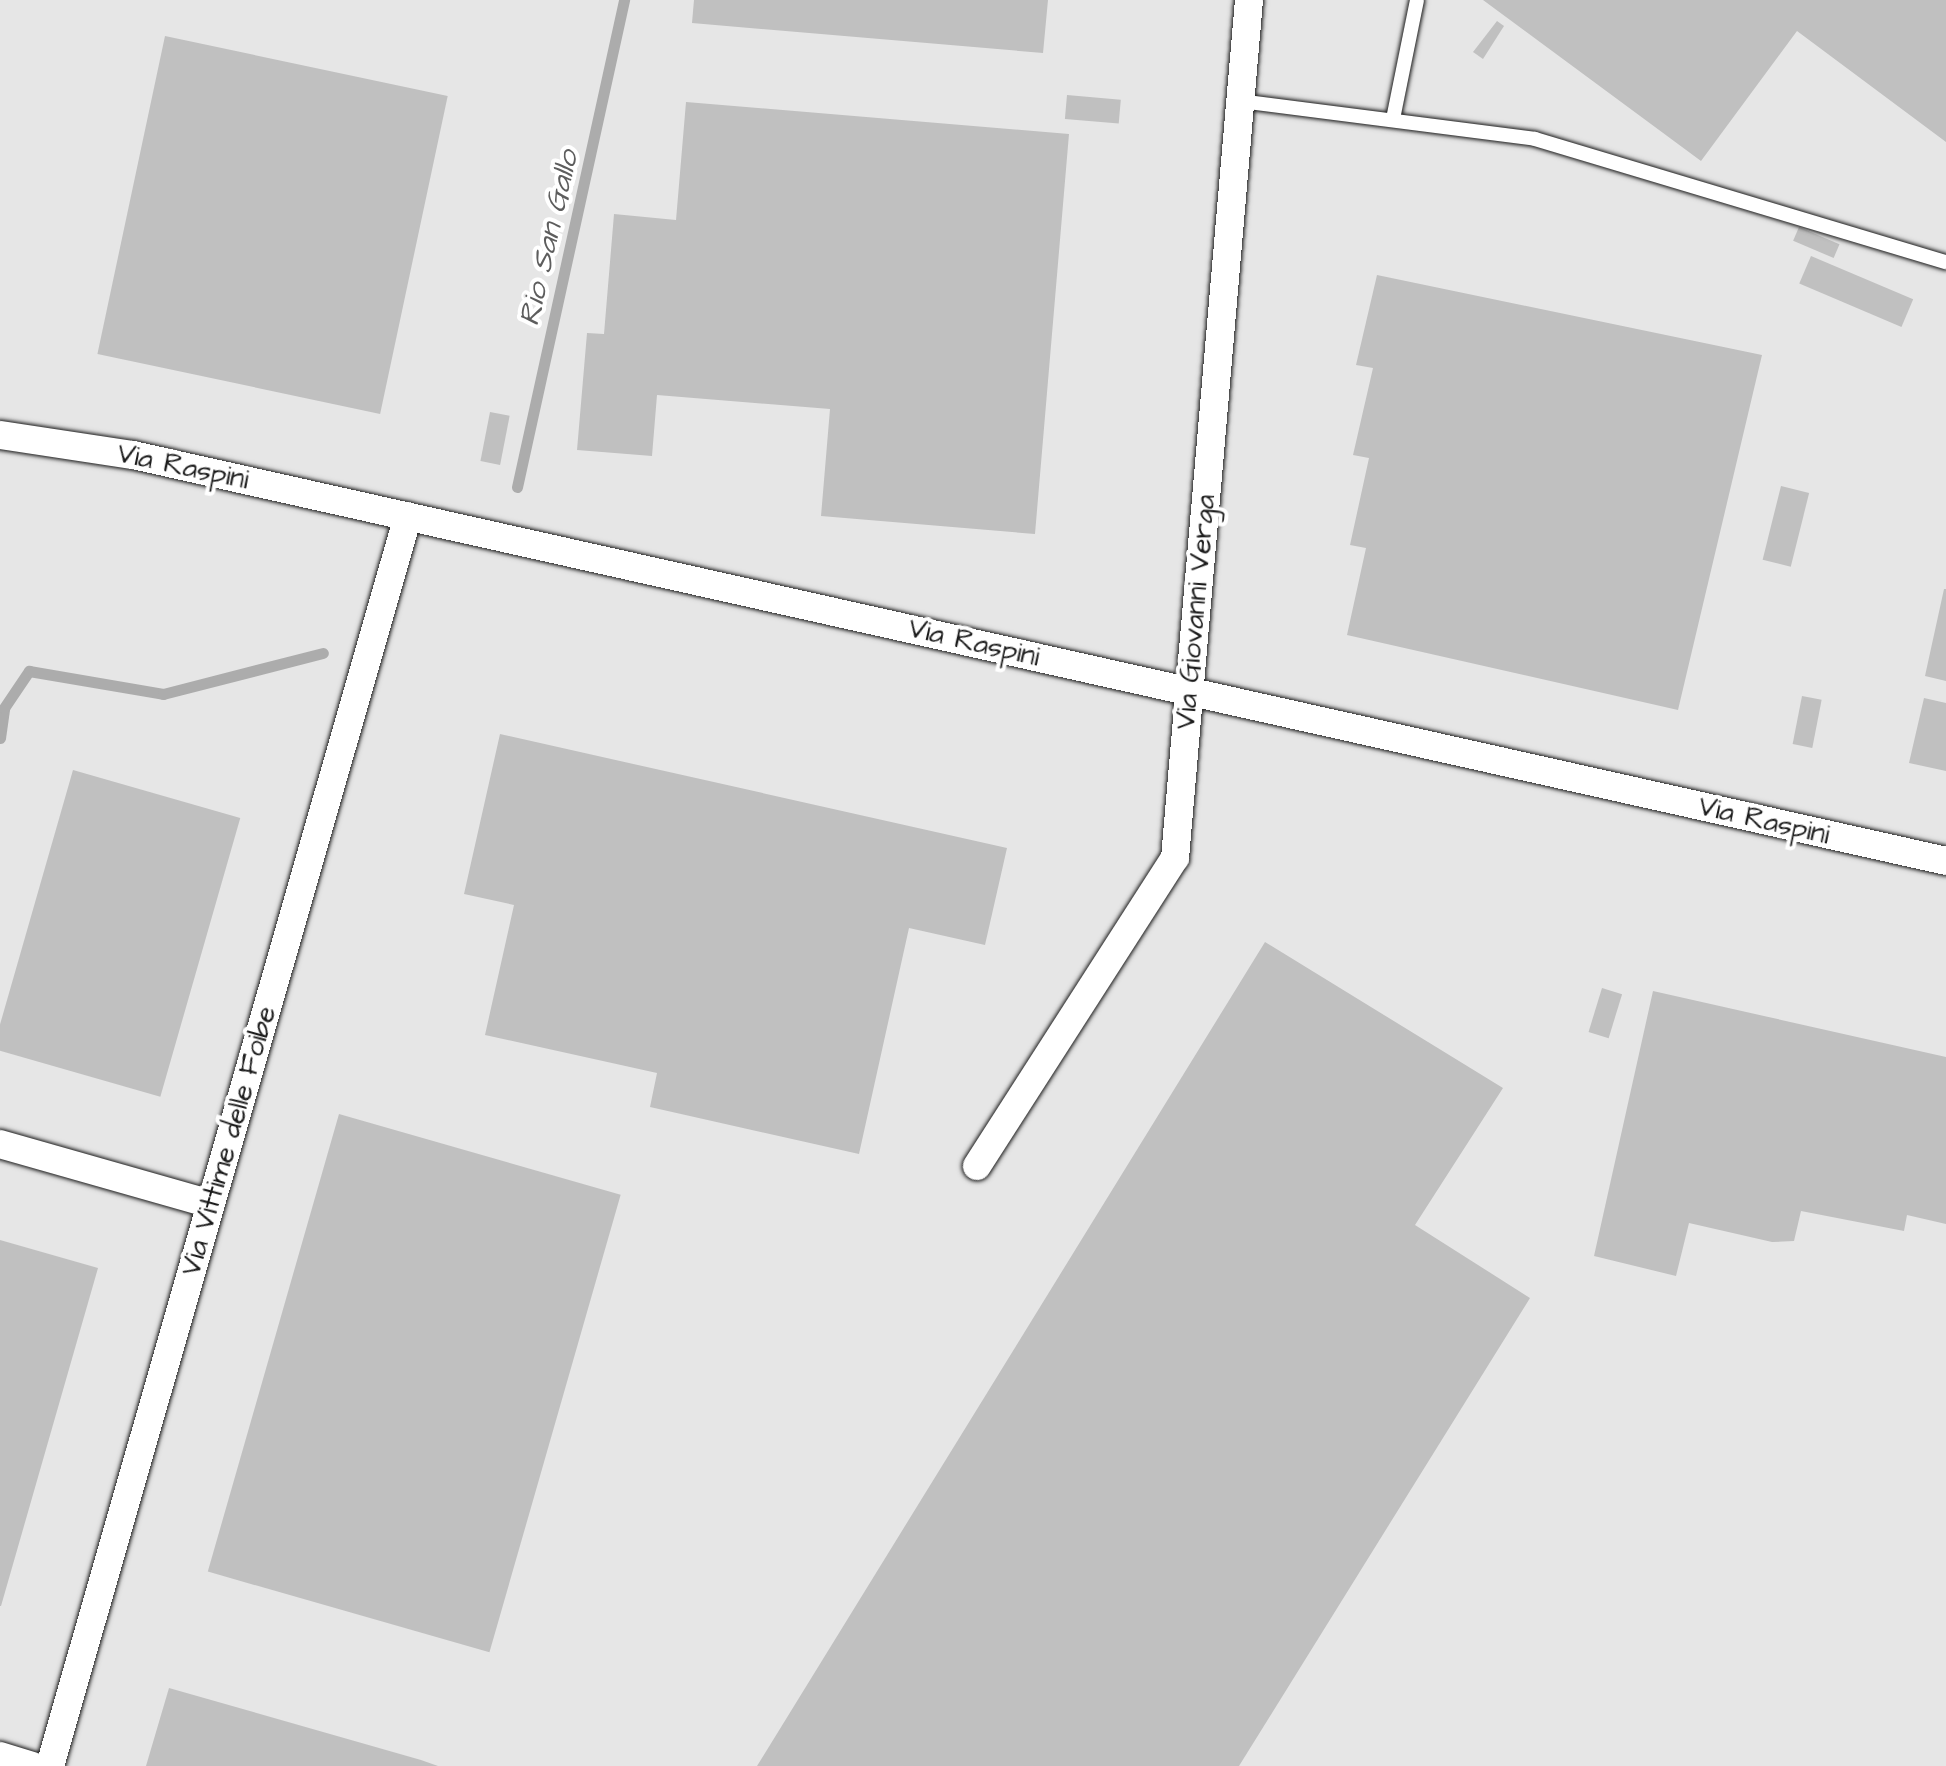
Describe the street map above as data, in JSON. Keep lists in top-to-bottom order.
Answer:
{
  "streets": {
    "street": ["Via Raspini", "Via Giovanni Verga", "Via Vittime delle Foibe"]
  },
  "crossings": [
    ["Via Raspini", "Via Giovanni Verga"],
    ["Via Raspini", "Via Vittime delle Foibe"]
  ],
  "water": ["Rio San Gallo"]
}
